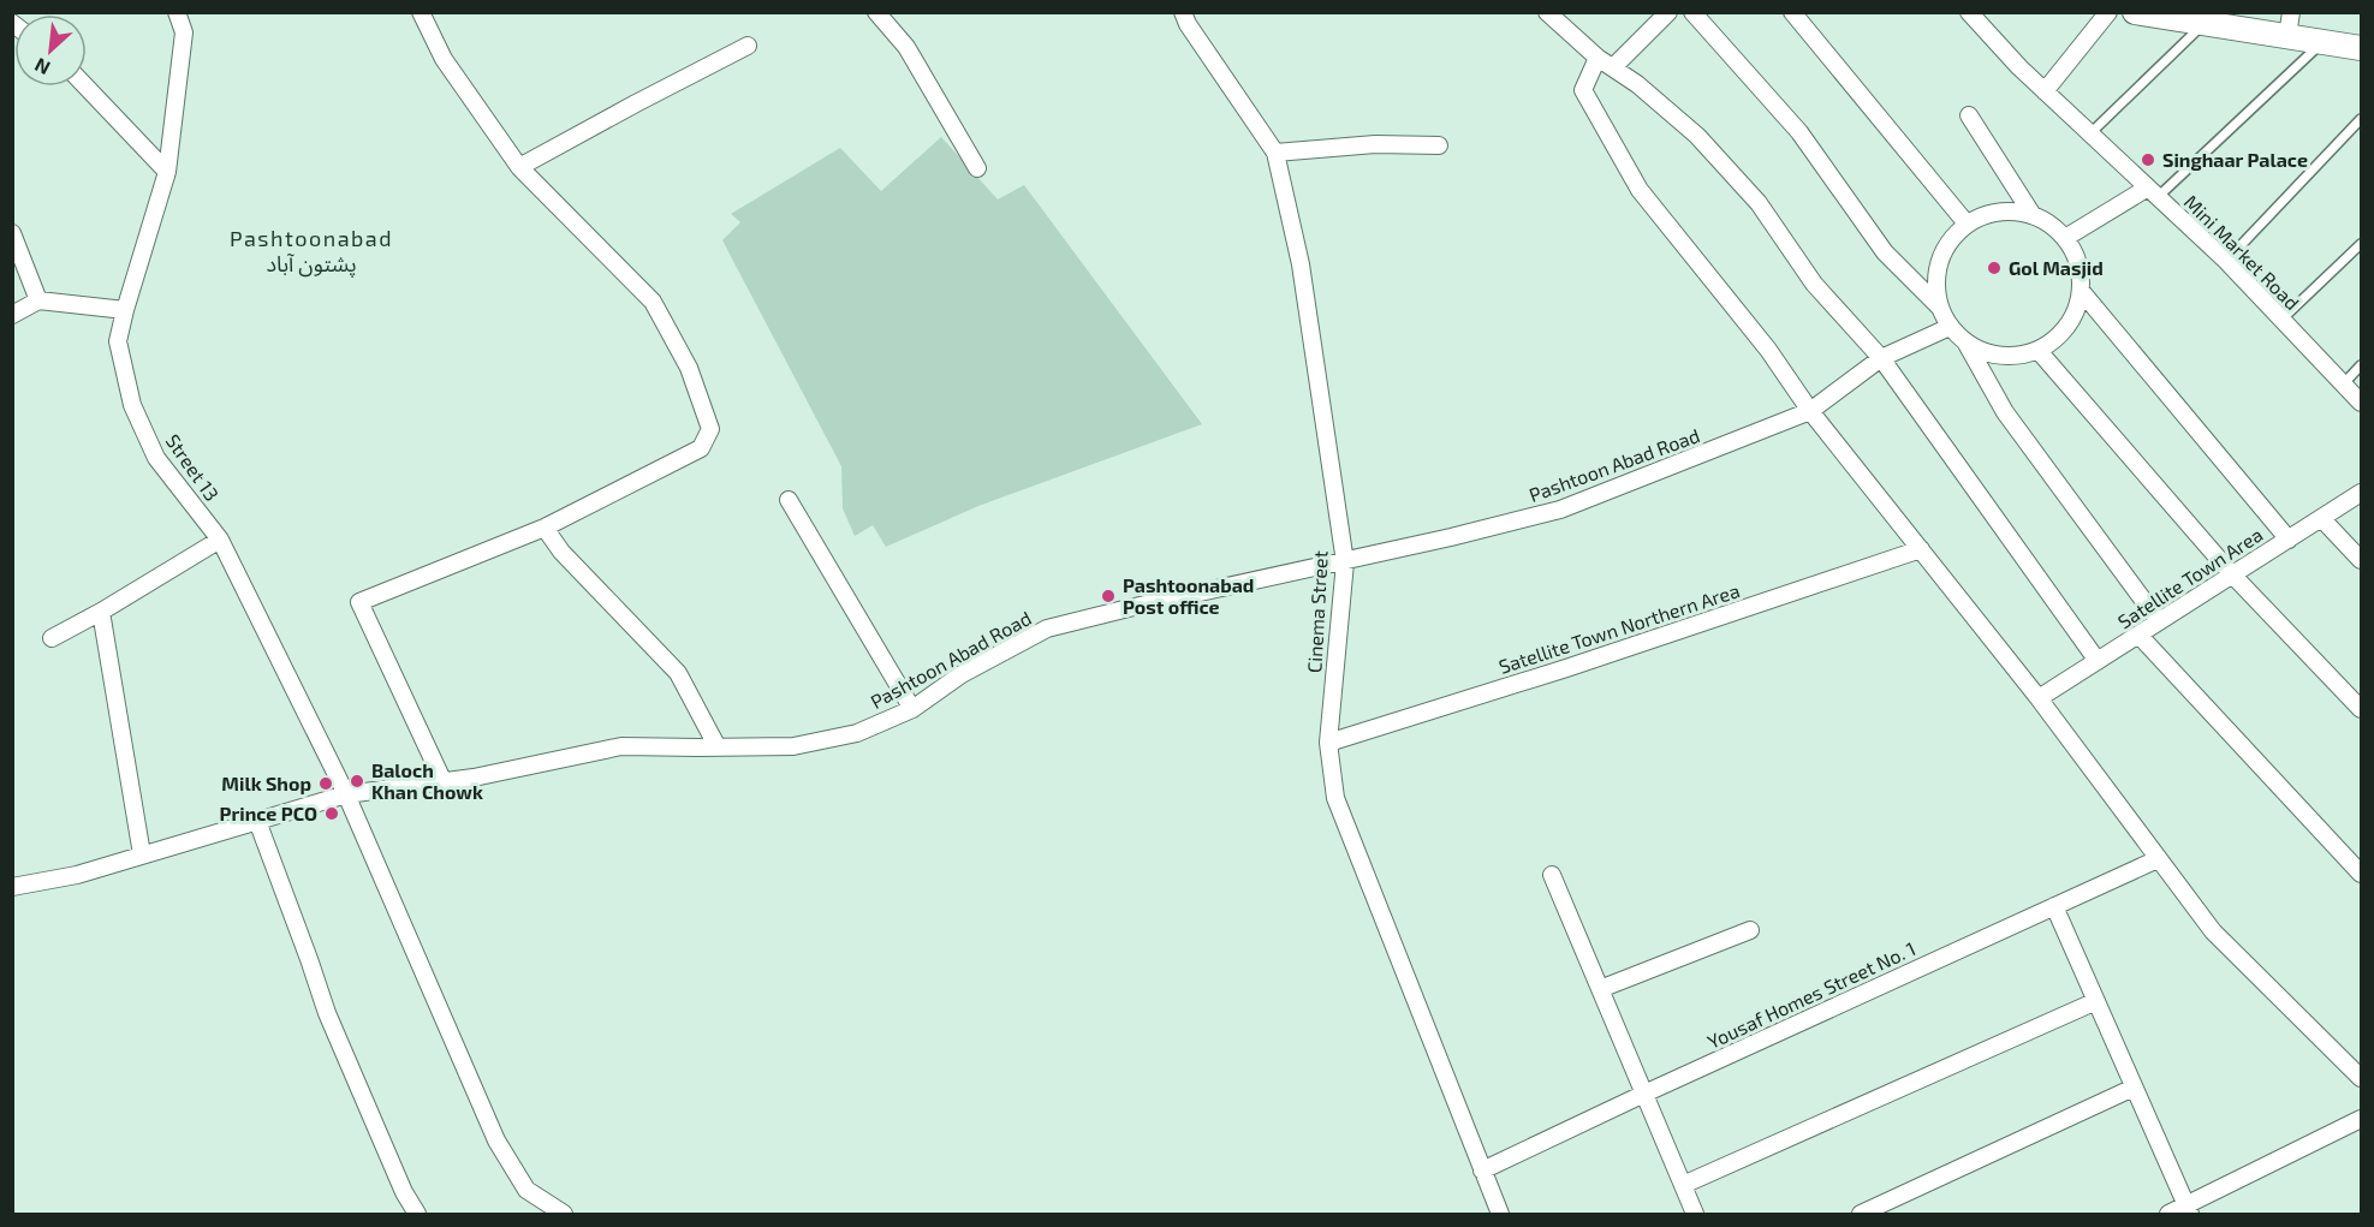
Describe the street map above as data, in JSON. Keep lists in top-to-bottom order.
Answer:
{
  "streets": {
    "street": [
      "Mini Market Road",
      "Pashtoon Abad Road",
      "Street 13",
      "Satellite Town Area",
      "Cinema Street",
      "Satellite Town Northern Area",
      "Yousaf Homes Street No. 1"
    ]
  },
  "crossings": [
    ["Pashtoon Abad Road", "Street 13"],
    ["Pashtoon Abad Road", "Cinema Street"],
    ["Cinema Street", "Satellite Town Northern Area"],
    ["Cinema Street", "Yousaf Homes Street No. 1"]
  ],
  "districts": ["Pashtoonabad پشتون آباد"],
  "places": [
    "Singhaar Palace",
    "Gol Masjid",
    "Pashtoonabad Post office",
    "Baloch Khan Chowk",
    "Milk Shop",
    "Prince PCO"
  ],
  "north": "bottom left"
}
